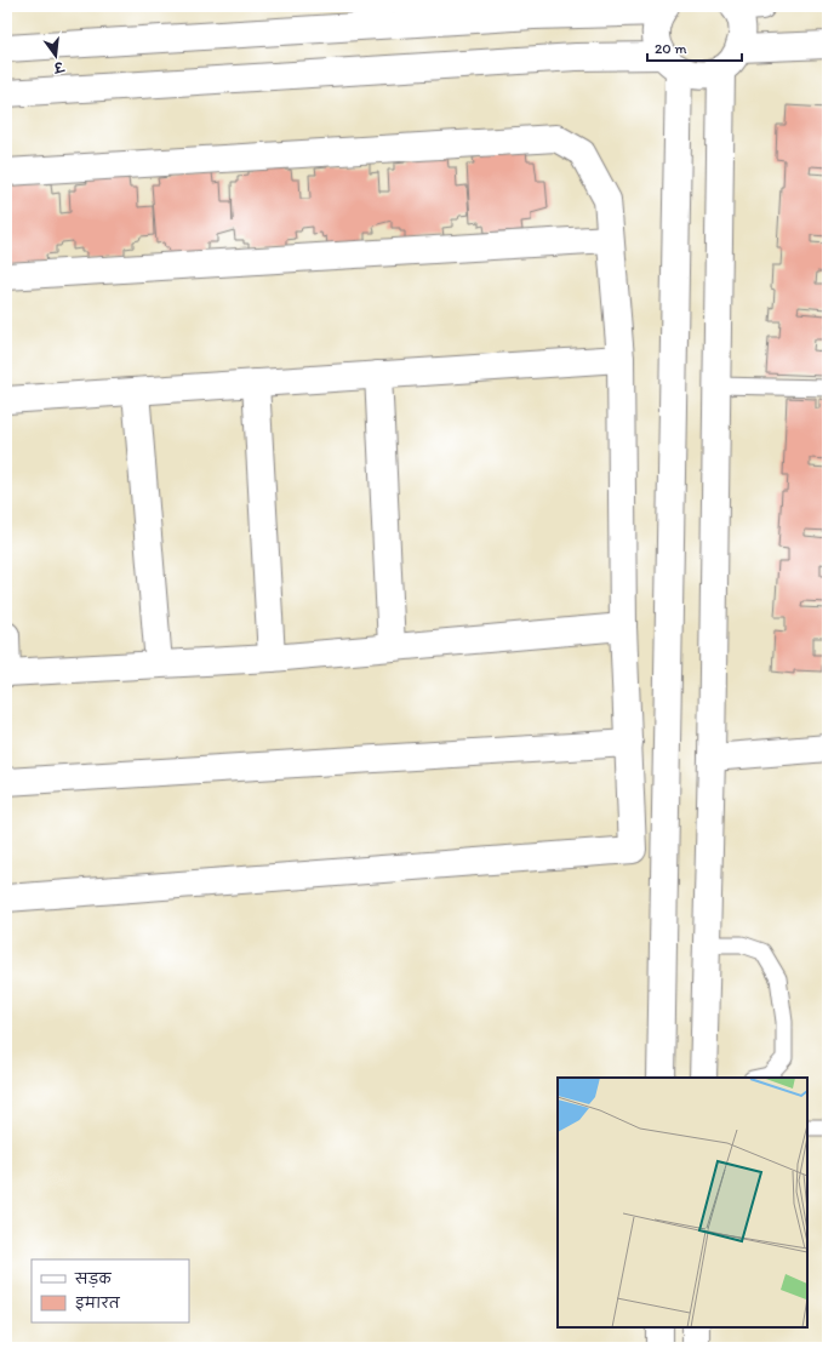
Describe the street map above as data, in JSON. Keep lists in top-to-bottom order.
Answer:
{
  "legend": ["सड़क", "इमारत"],
  "scale_bar": "20 m",
  "north": "bottom"
}
